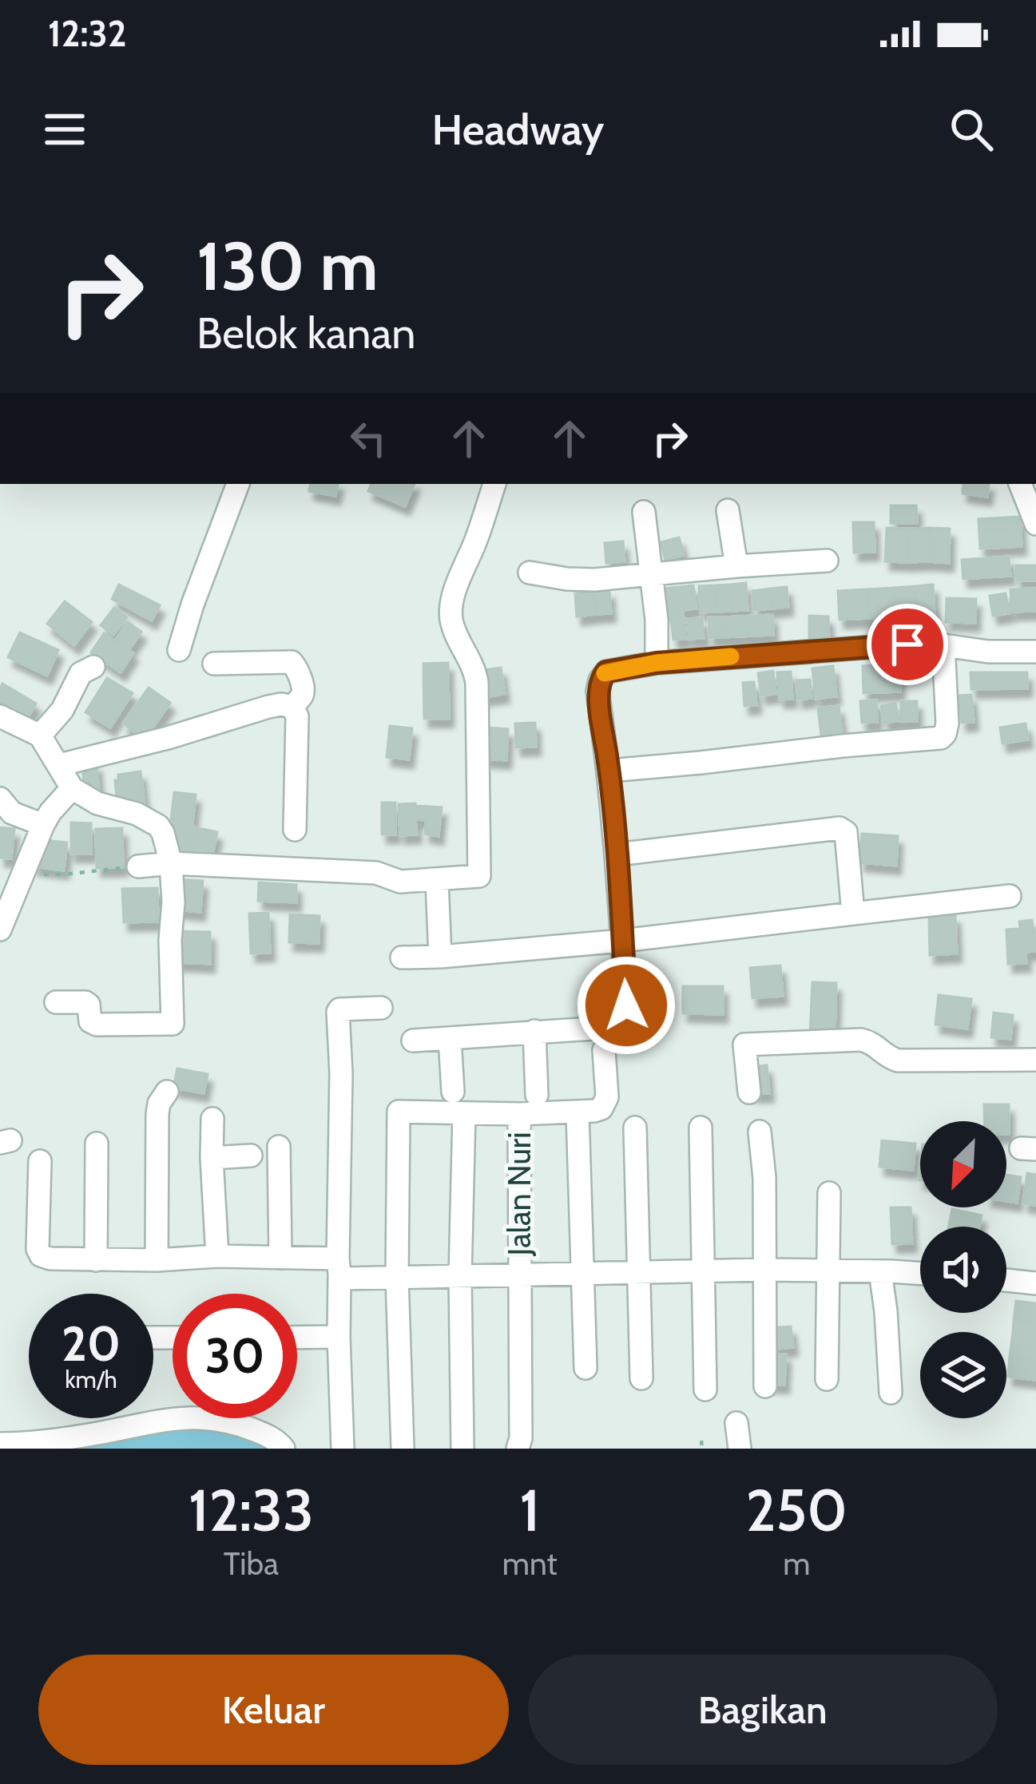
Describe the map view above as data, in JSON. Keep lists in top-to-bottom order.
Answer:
{
  "streets": {
    "street": ["Jalan Nuri"]
  },
  "north": "bottom left",
  "page": {
    "status": "12:32",
    "header": "Headway",
    "turn": ["130 m", "Belok kanan"],
    "speed": "20 km/h",
    "limit": "30",
    "eta": [
      "12:33",
      "Tiba",
      "1",
      "mnt",
      "250",
      "m"
    ],
    "buttons": ["Keluar", "Bagikan"]
  }
}
